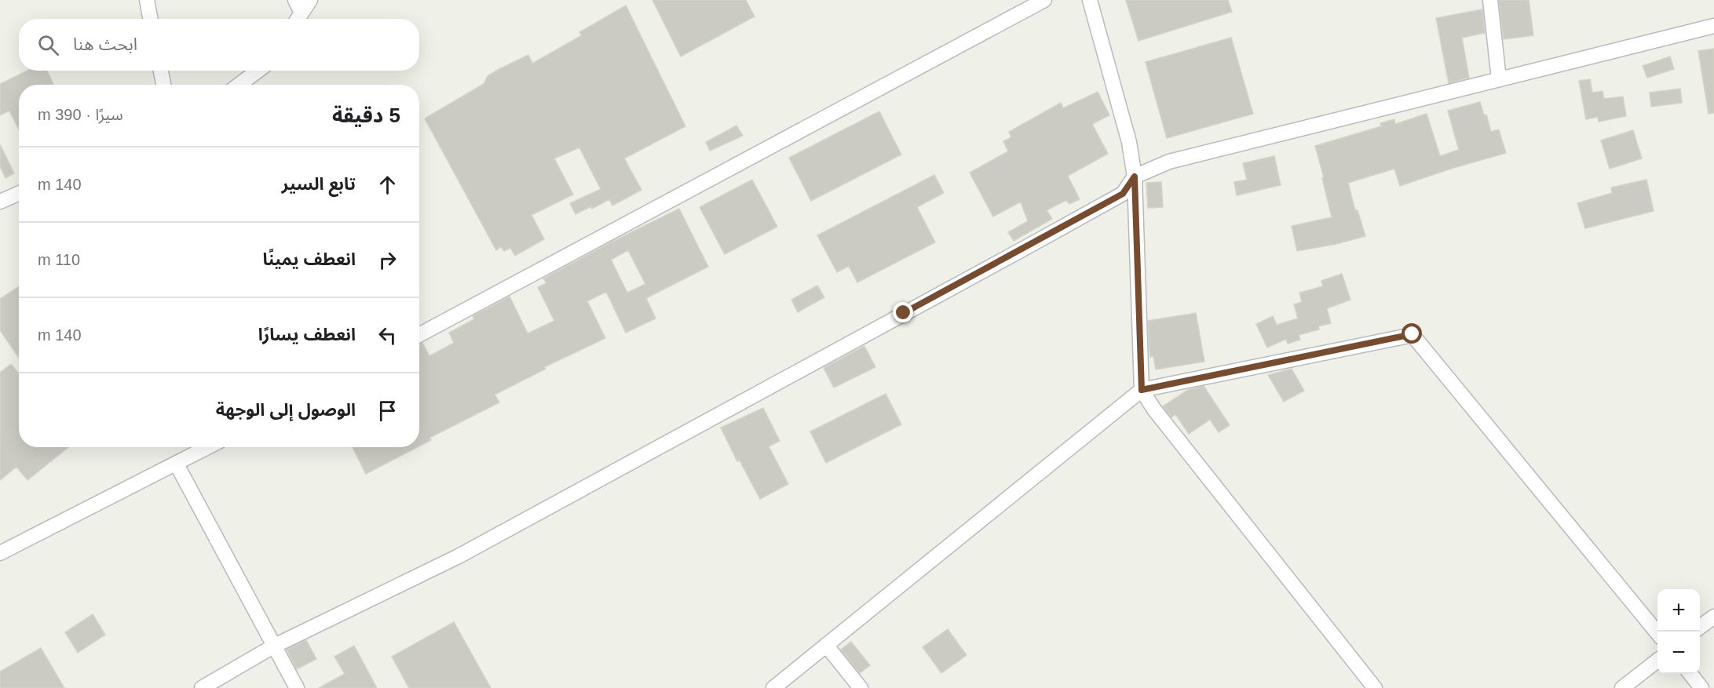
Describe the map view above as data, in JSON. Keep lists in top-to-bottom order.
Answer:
{
  "page": {
    "search": "ابحث هنا",
    "heading": ["5 دقيقة", "سيرًا · 390 m"],
    "list": [
      ["تابع السير", "140 m"],
      ["انعطف يمينًا", "110 m"],
      ["انعطف يسارًا", "140 m"],
      "الوصول إلى الوجهة"
    ],
    "map_buttons": ["+", "−"]
  }
}
